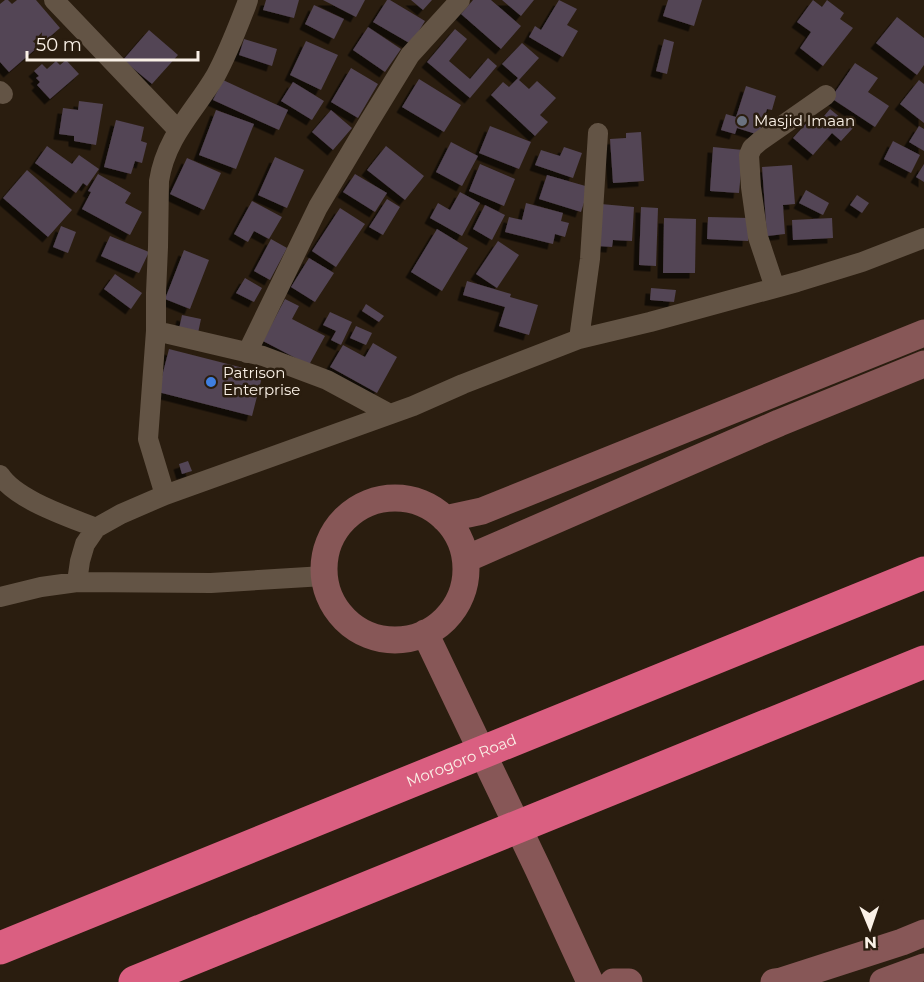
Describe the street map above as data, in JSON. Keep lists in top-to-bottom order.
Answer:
{
  "streets": {
    "highway": ["Morogoro Road"]
  },
  "places": ["Masjid Imaan", "Patrison Enterprise"],
  "scale_bar": "50 m",
  "north": "bottom"
}
